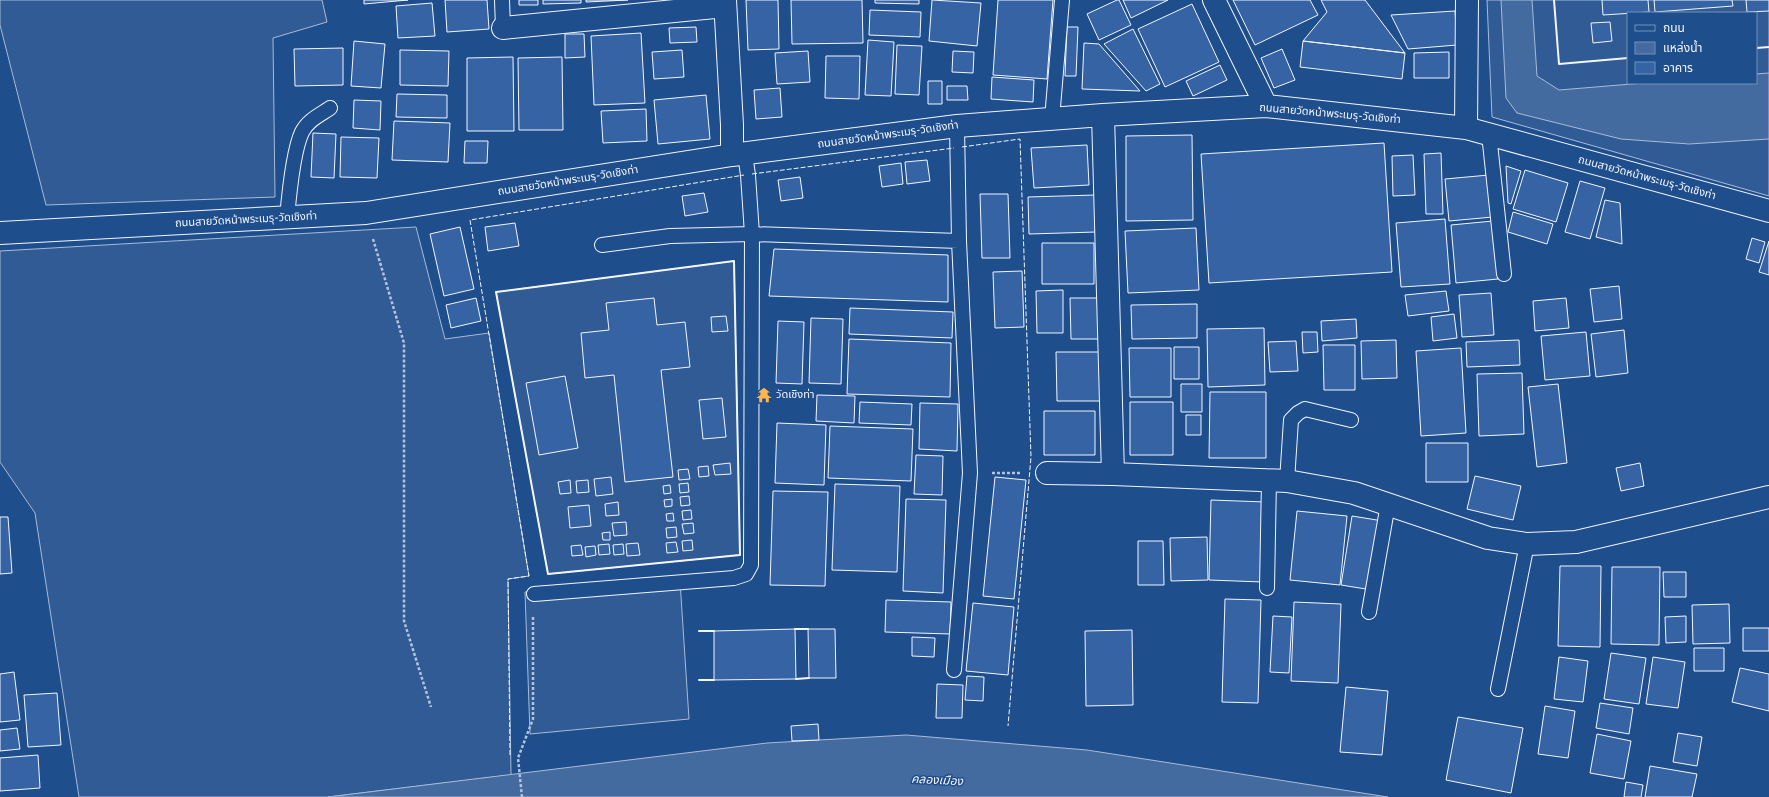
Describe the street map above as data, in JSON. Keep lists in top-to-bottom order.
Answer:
{
  "streets": {
    "street": ["ถนนสายวัดหน้าพระเมรุ-วัดเชิงท่า"]
  },
  "water": ["คลองเมือง"],
  "places": {
    "temple": ["วัดเชิงท่า"]
  },
  "legend": ["ถนน", "แหล่งน้ำ", "อาคาร"]
}
